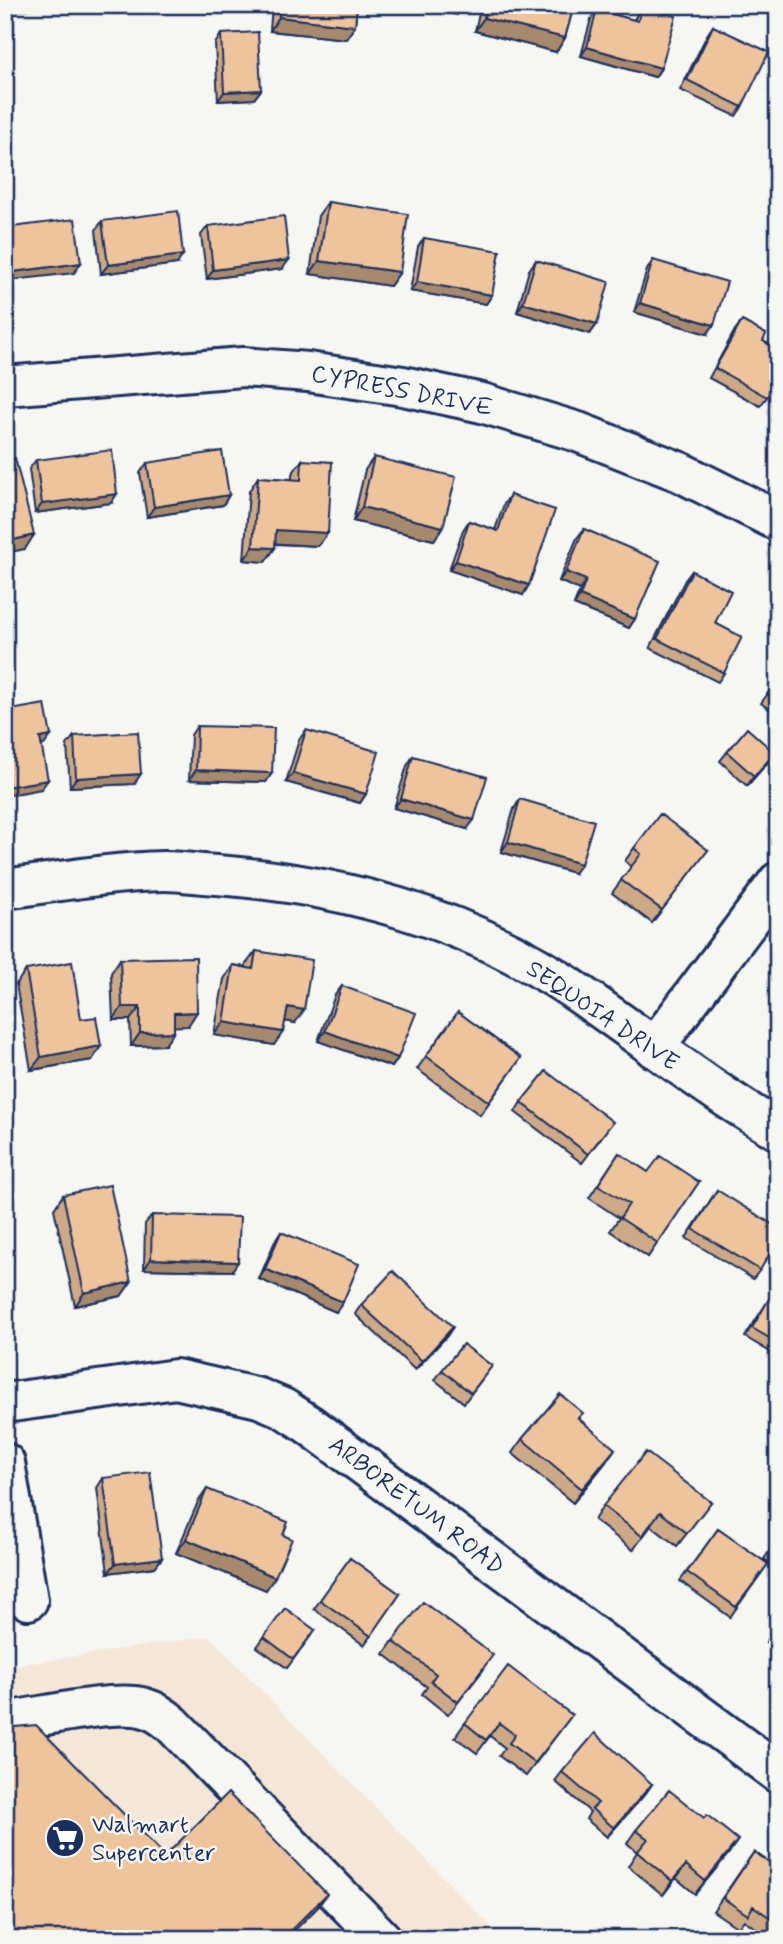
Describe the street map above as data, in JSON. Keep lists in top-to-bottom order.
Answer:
{
  "streets": {
    "street": ["CYPRESS DRIVE", "SEQUOIA DRIVE", "ARBORETUM ROAD"]
  },
  "places": {
    "supermarket": ["Walmart Supercenter"]
  }
}
